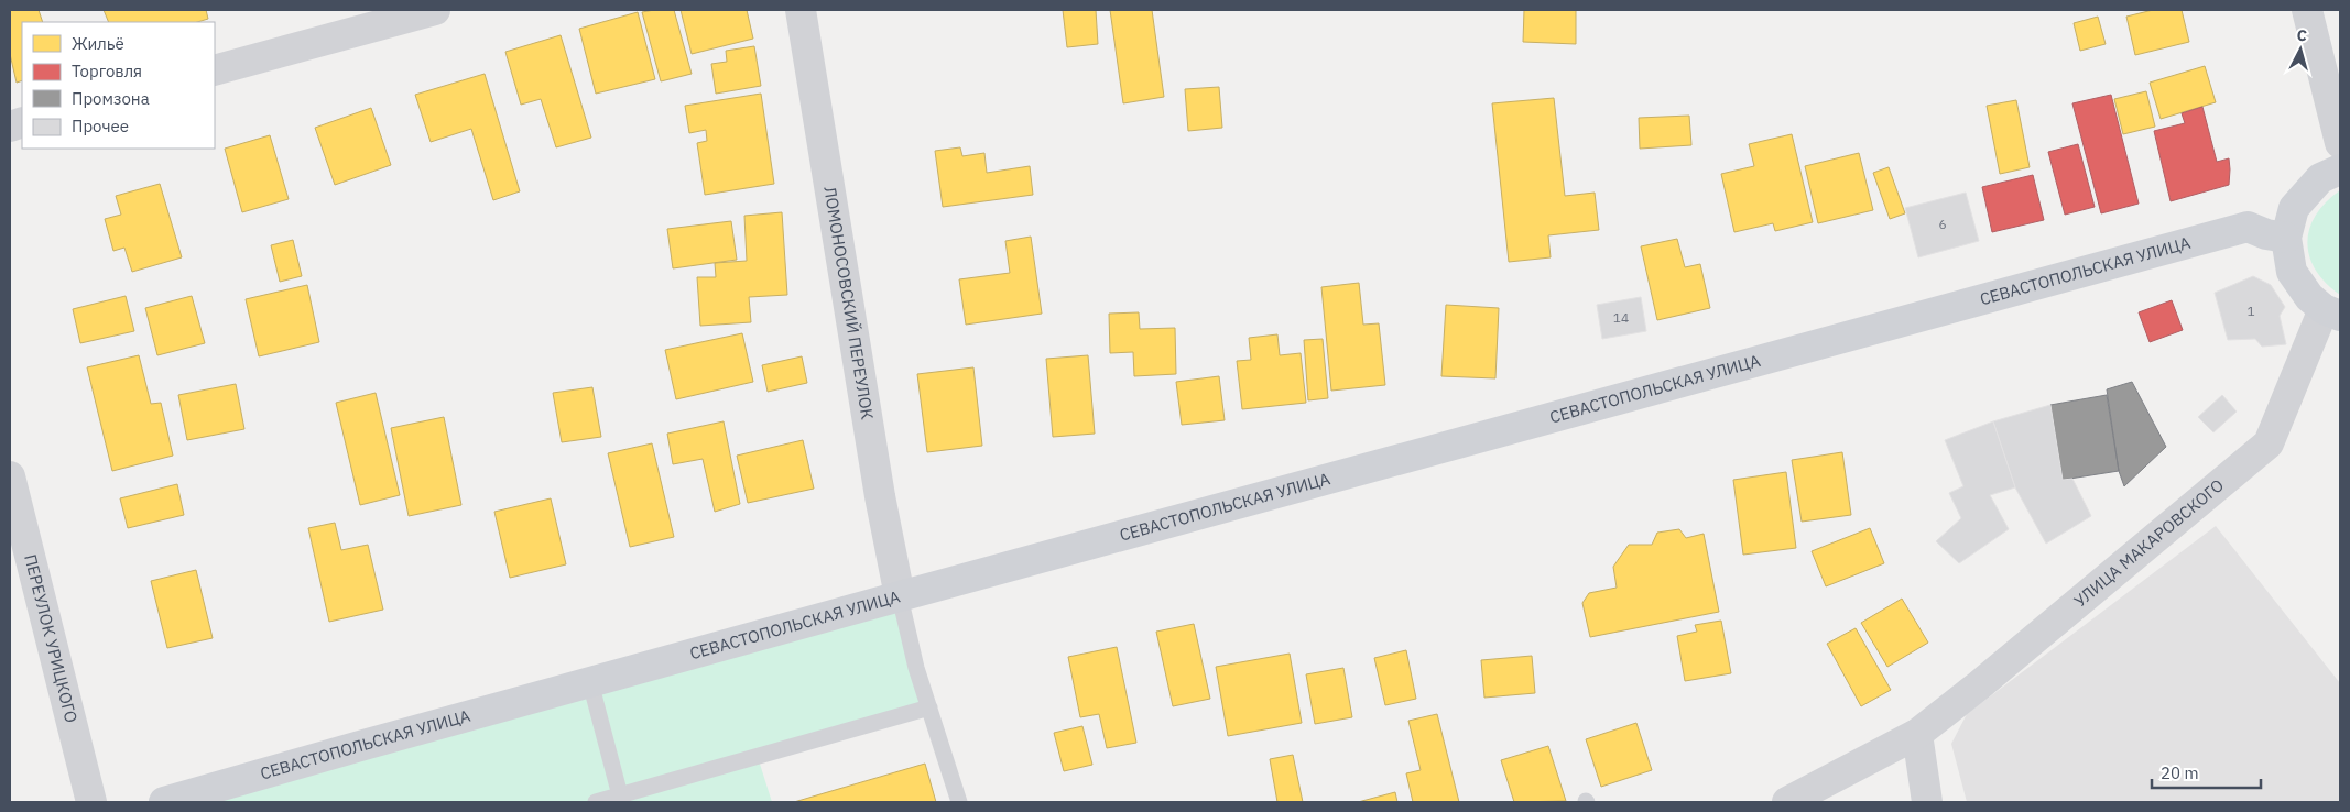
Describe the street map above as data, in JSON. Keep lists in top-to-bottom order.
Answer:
{
  "streets": {
    "main road": ["СЕВАСТОПОЛЬСКАЯ УЛИЦА"],
    "street": ["ЛОМОНОСОВСКИЙ ПЕРЕУЛОК", "УЛИЦА МАКАРОВСКОГО", "ПЕРЕУЛОК УРИЦКОГО"]
  },
  "crossings": [
    ["СЕВАСТОПОЛЬСКАЯ УЛИЦА", "ЛОМОНОСОВСКИЙ ПЕРЕУЛОК"]
  ],
  "house_numbers": ["6", "1", "14"],
  "legend": [
    "Жильё",
    "Торговля",
    "Промзона",
    "Прочее"
  ],
  "scale_bar": "20 m",
  "north": "top"
}
